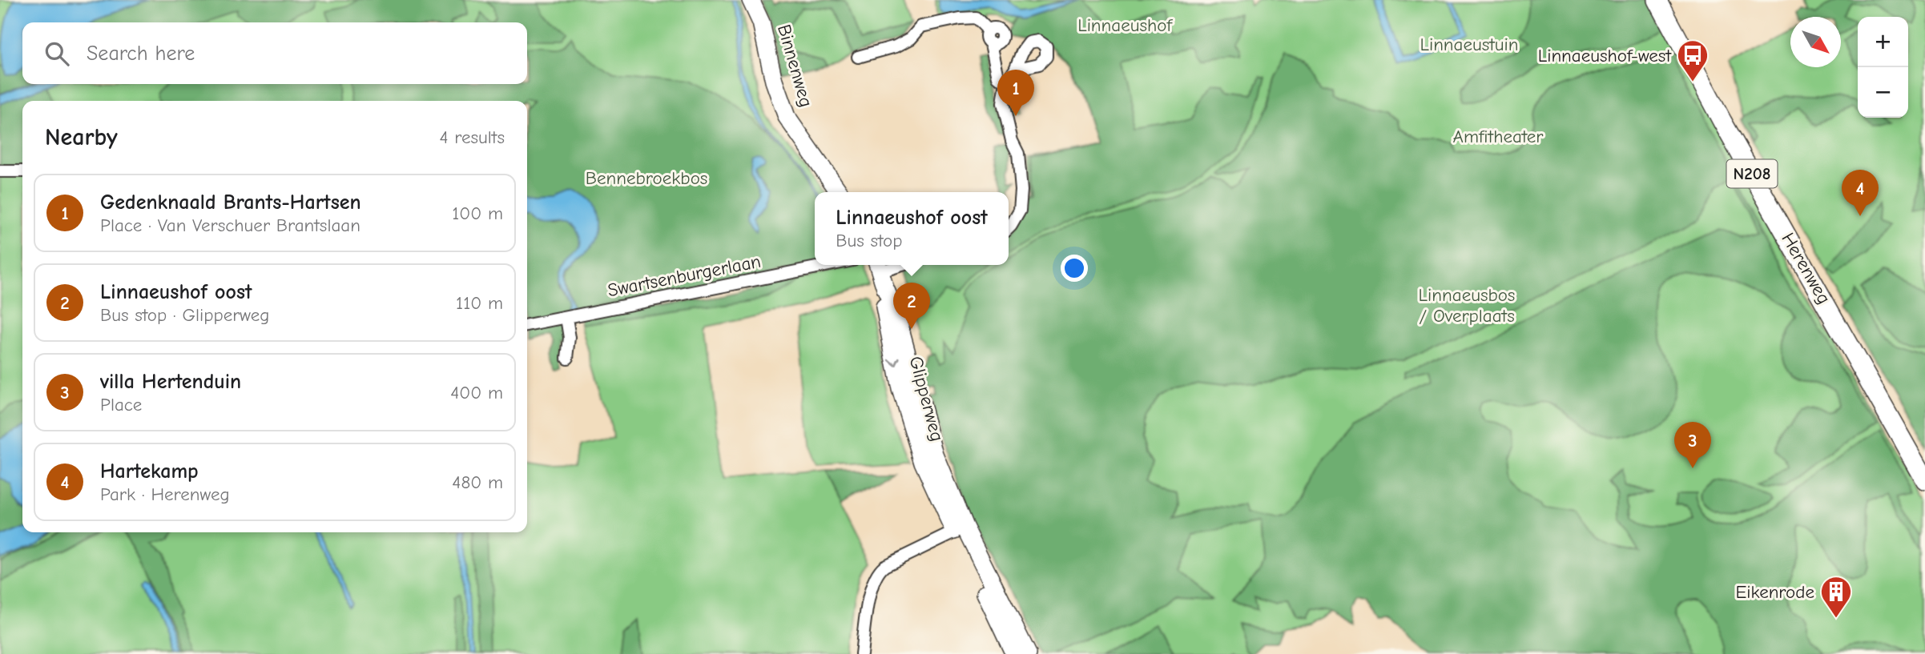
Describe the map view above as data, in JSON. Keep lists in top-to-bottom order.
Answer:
{
  "streets": {
    "main road": ["N208", "Herenweg"],
    "street": ["Binnenweg", "Swartsenburgerlaan", "Glipperweg"]
  },
  "parks": [
    "Linnaeushof",
    "Linnaeustuin",
    "Amfitheater",
    "Bennebroekbos",
    "Linnaeusbos / Overplaats"
  ],
  "places": {
    "bus stop": ["Linnaeushof-west"],
    "building": ["Eikenrode"]
  },
  "north": "bottom right",
  "page": {
    "map_buttons": ["+", "−"],
    "search": "Search here",
    "pins": [
      "1",
      "4",
      "2",
      "3"
    ],
    "heading": ["Nearby", "4 results"],
    "list": [
      {
        "mark": "1",
        "name": "Gedenknaald Brants-Hartsen",
        "note": "Place · Van Verschuer Brantslaan",
        "value": "100 m"
      },
      {
        "mark": "2",
        "name": "Linnaeushof oost",
        "note": "Bus stop · Glipperweg",
        "value": "110 m"
      },
      {
        "mark": "3",
        "name": "villa Hertenduin",
        "note": "Place",
        "value": "400 m"
      },
      {
        "mark": "4",
        "name": "Hartekamp",
        "note": "Park · Herenweg",
        "value": "480 m"
      }
    ],
    "popup": ["Linnaeushof oost", "Bus stop"]
  }
}
